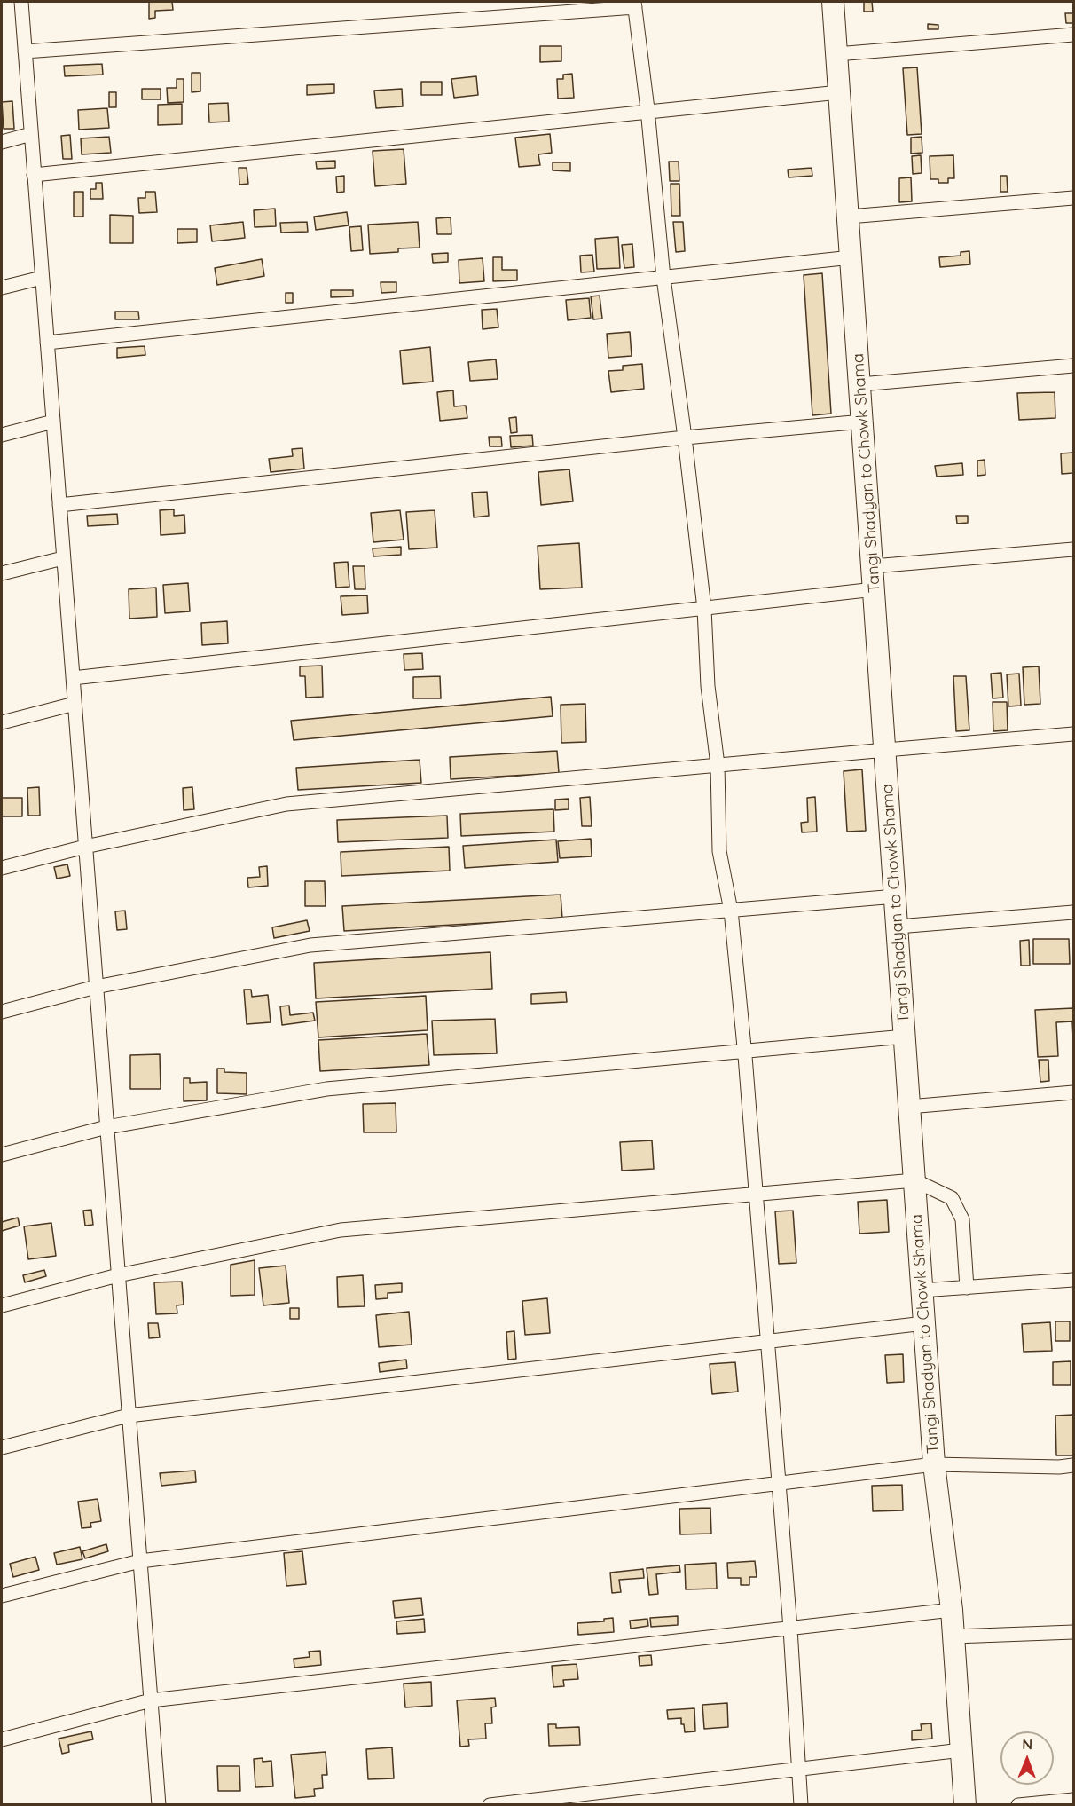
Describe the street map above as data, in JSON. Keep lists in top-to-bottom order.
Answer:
{
  "streets": {
    "main road": ["Tangi Shadyan to Chowk Shama"]
  },
  "north": "top"
}
